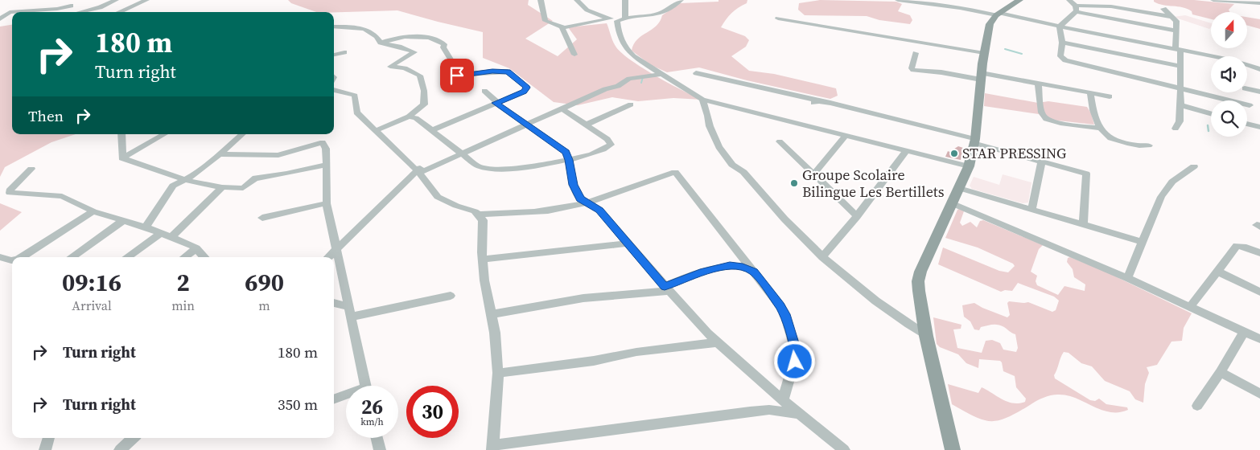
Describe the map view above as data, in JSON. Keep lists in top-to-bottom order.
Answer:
{
  "places": ["STAR PRESSING", "Groupe Scolaire Bilingue Les Bertillets"],
  "north": "top",
  "page": {
    "turn": ["180 m", "Turn right"],
    "then": "Then",
    "eta": [
      "09:16",
      "Arrival",
      "2",
      "min",
      "690",
      "m"
    ],
    "list": [
      {
        "name": "Turn right",
        "value": "180 m"
      },
      {
        "name": "Turn right",
        "value": "350 m"
      }
    ],
    "speed": "26 km/h",
    "limit": "30"
  }
}
